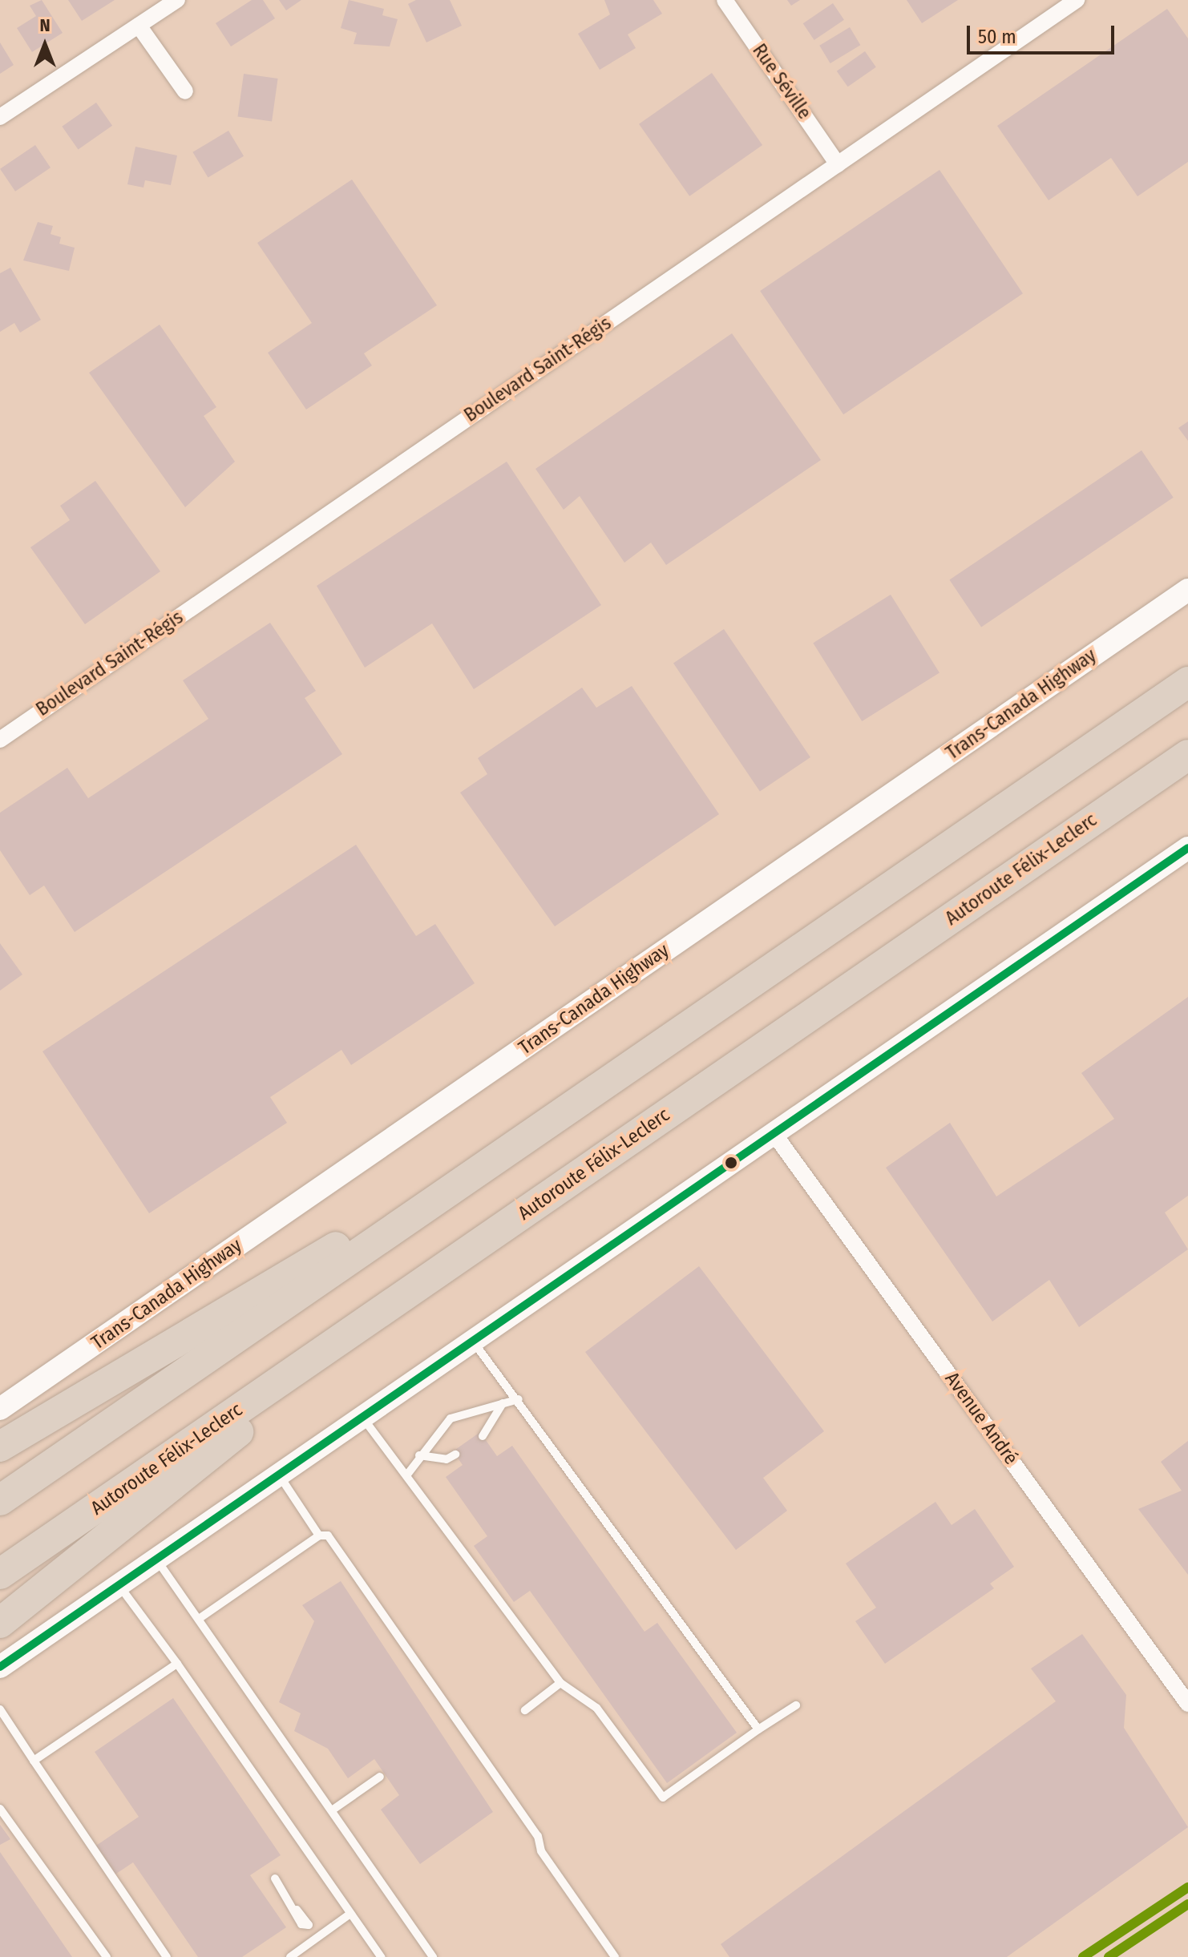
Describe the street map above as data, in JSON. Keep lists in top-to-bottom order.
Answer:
{
  "streets": {
    "highway": ["Autoroute Félix-Leclerc"],
    "main road": ["Trans-Canada Highway"],
    "street": ["Rue Séville", "Boulevard Saint-Régis", "Avenue André"]
  },
  "crossings": [
    ["Rue Séville", "Boulevard Saint-Régis"]
  ],
  "scale_bar": "50 m",
  "north": "top"
}
